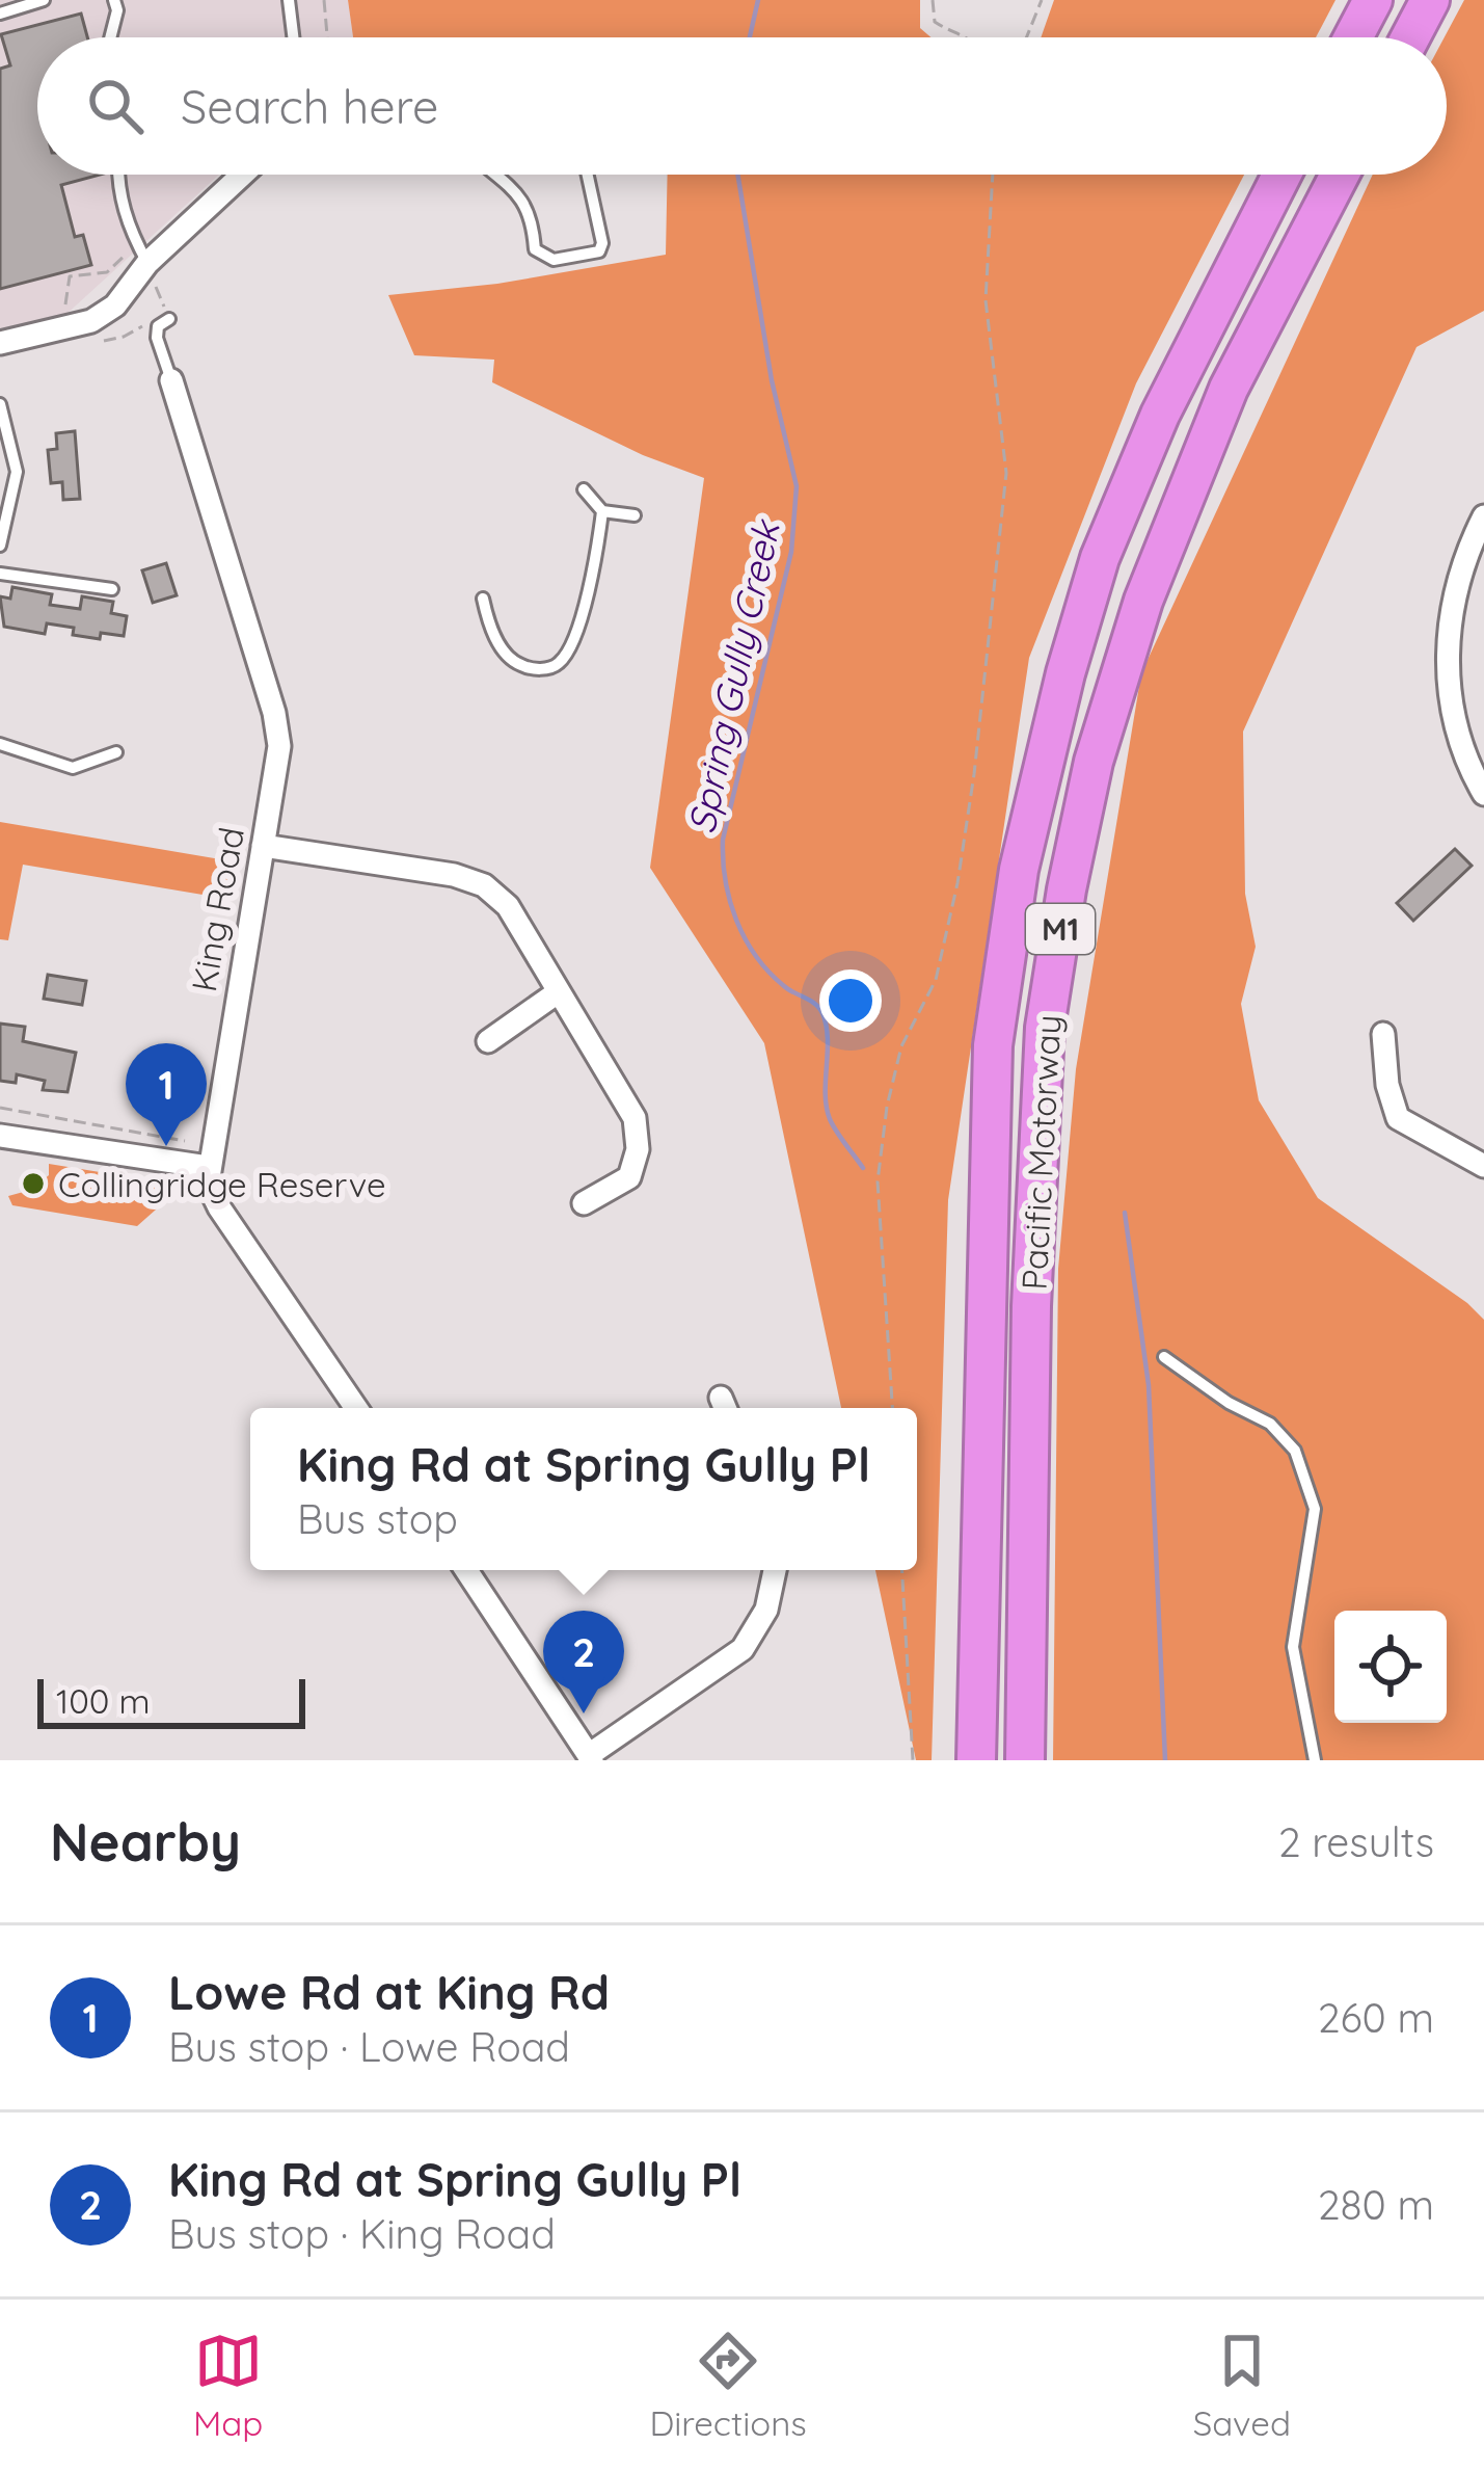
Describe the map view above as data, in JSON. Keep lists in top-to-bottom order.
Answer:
{
  "streets": {
    "highway": ["M1", "Pacific Motorway"],
    "street": ["King Road"]
  },
  "water": ["Spring Gully Creek"],
  "places": ["Collingridge Reserve"],
  "scale_bar": "100 m",
  "page": {
    "search": "Search here",
    "pins": ["1", "2"],
    "popup": ["King Rd at Spring Gully Pl", "Bus stop"],
    "scale": "100 m",
    "heading": ["Nearby", "2 results"],
    "list": [
      {
        "mark": "1",
        "name": "Lowe Rd at King Rd",
        "note": "Bus stop · Lowe Road",
        "value": "260 m"
      },
      {
        "mark": "2",
        "name": "King Rd at Spring Gully Pl",
        "note": "Bus stop · King Road",
        "value": "280 m"
      }
    ],
    "nav": ["Map", "Directions", "Saved"]
  }
}
